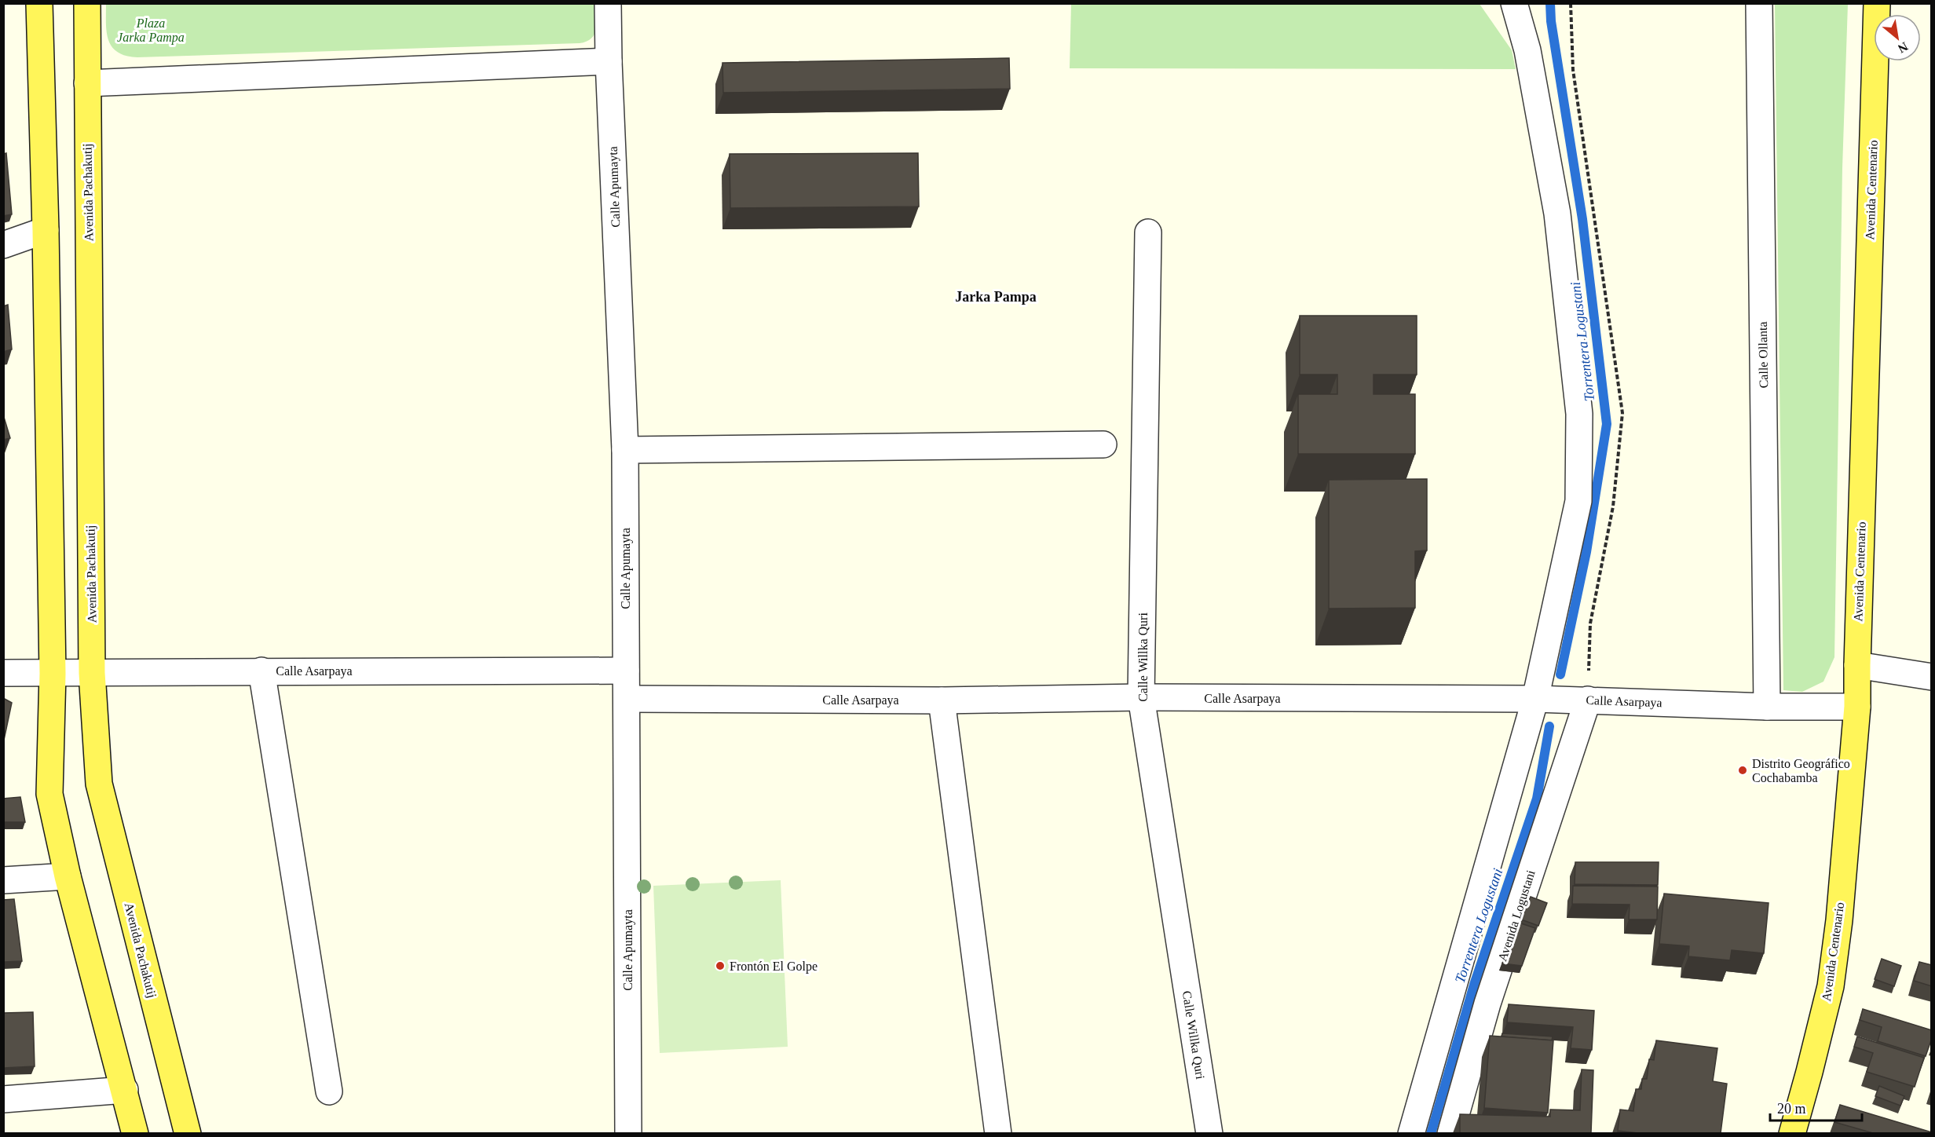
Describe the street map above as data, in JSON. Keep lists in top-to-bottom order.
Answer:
{
  "streets": {
    "main road": ["Avenida Centenario", "Avenida Pachakutij"],
    "street": [
      "Calle Apumayta",
      "Calle Ollanta",
      "Calle Willka Quri",
      "Calle Asarpaya",
      "Avenida Logustani"
    ]
  },
  "crossings": [
    ["Calle Apumayta", "Calle Asarpaya"],
    ["Avenida Centenario", "Calle Asarpaya"],
    ["Avenida Pachakutij", "Calle Asarpaya"],
    ["Calle Ollanta", "Calle Asarpaya"],
    ["Calle Willka Quri", "Calle Asarpaya"],
    ["Calle Asarpaya", "Avenida Logustani"]
  ],
  "districts": ["Jarka Pampa"],
  "water": ["Torrentera Logustani"],
  "parks": ["Plaza Jarka Pampa"],
  "places": ["Distrito Geográfico Cochabamba", "Frontón El Golpe"],
  "scale_bar": "20 m",
  "north": "bottom right"
}
